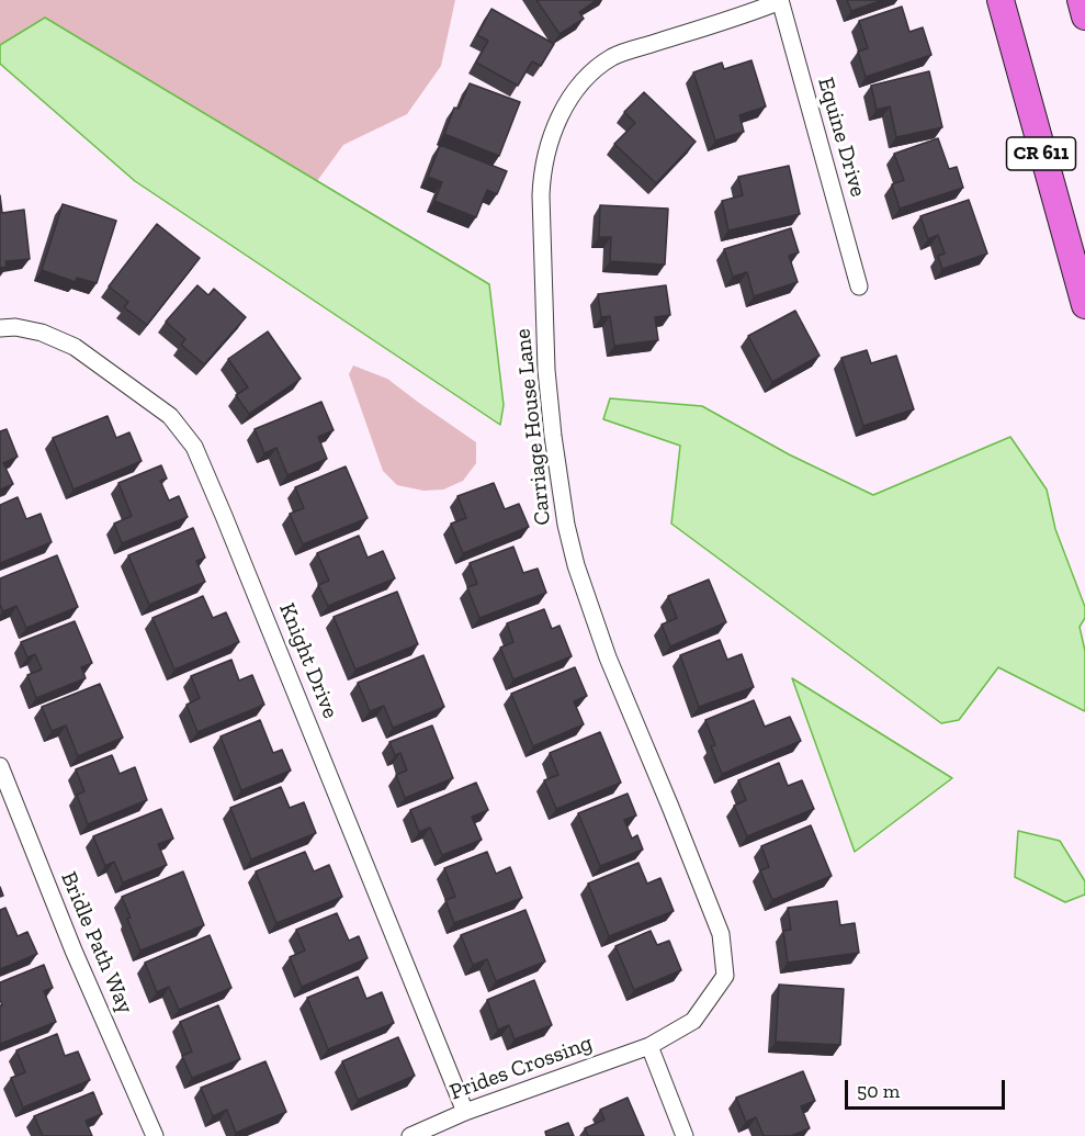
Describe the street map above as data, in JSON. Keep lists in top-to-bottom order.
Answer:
{
  "streets": {
    "main road": ["CR 611"],
    "street": [
      "Equine Drive",
      "Carriage House Lane",
      "Knight Drive",
      "Bridle Path Way",
      "Prides Crossing"
    ]
  },
  "crossings": [
    ["Equine Drive", "Carriage House Lane"],
    ["Carriage House Lane", "Prides Crossing"],
    ["Knight Drive", "Prides Crossing"]
  ],
  "scale_bar": "50 m"
}
